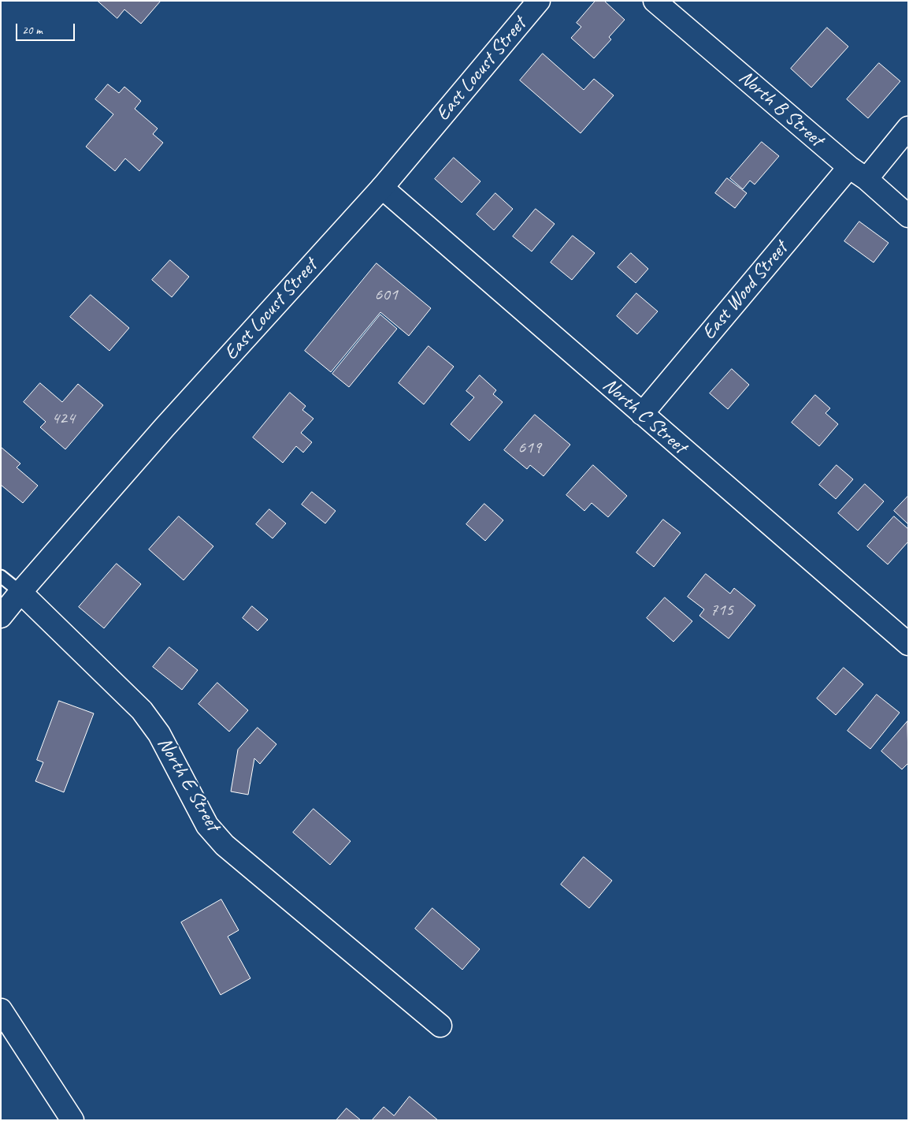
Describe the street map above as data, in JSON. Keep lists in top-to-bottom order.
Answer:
{
  "streets": {
    "street": [
      "East Locust Street",
      "North B Street",
      "East Wood Street",
      "North C Street",
      "North E Street"
    ]
  },
  "crossings": [
    ["East Locust Street", "North C Street"],
    ["East Locust Street", "North E Street"],
    ["North B Street", "East Wood Street"],
    ["East Wood Street", "North C Street"]
  ],
  "house_numbers": [
    "601",
    "424",
    "619",
    "715"
  ],
  "scale_bar": "20 m"
}
